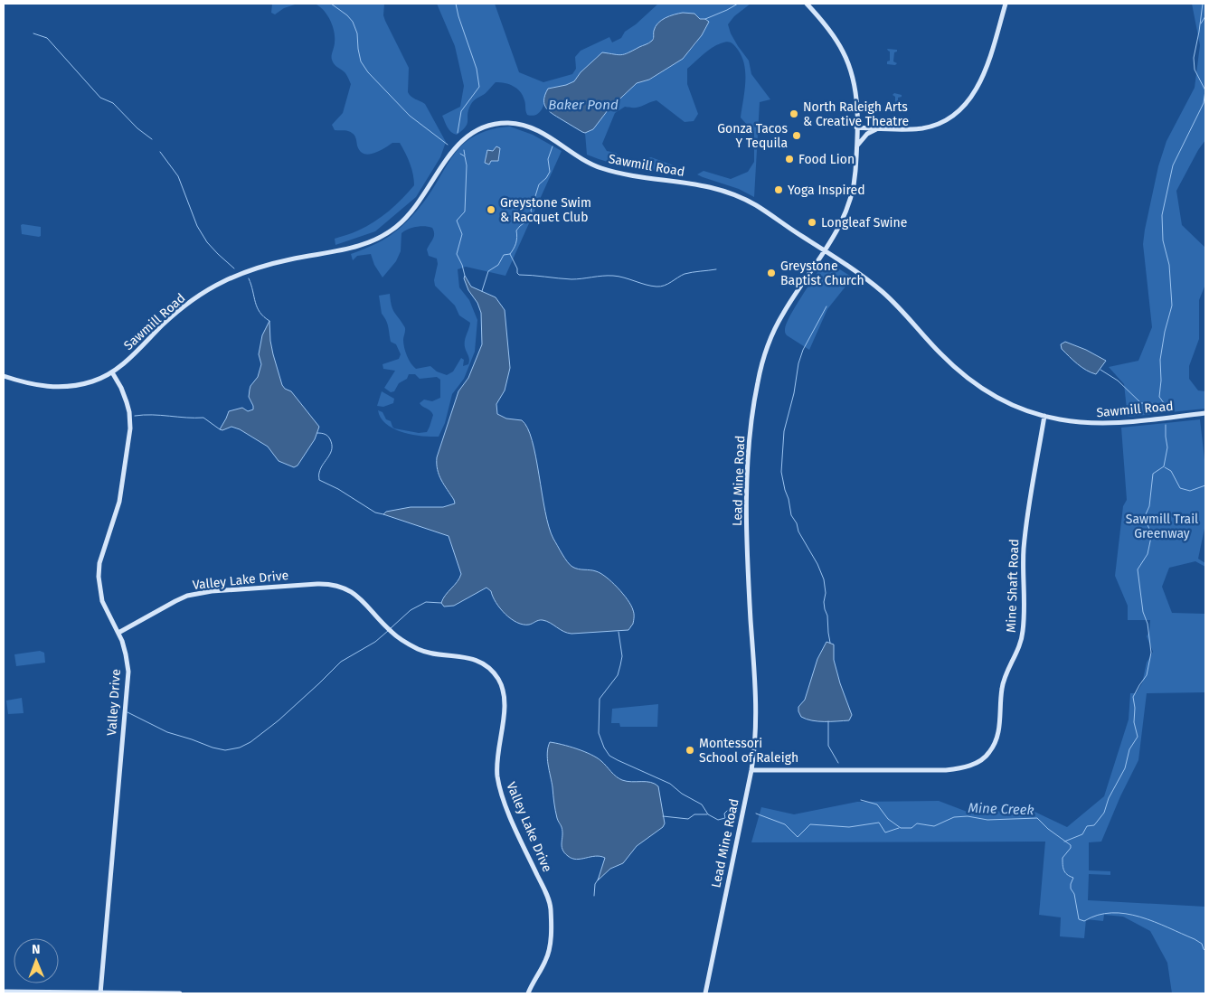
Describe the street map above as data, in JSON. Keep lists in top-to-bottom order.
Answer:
{
  "streets": {
    "street": [
      "Sawmill Road",
      "Lead Mine Road",
      "Valley Lake Drive",
      "Mine Shaft Road",
      "Valley Drive"
    ]
  },
  "crossings": [
    ["Sawmill Road", "Lead Mine Road"],
    ["Sawmill Road", "Mine Shaft Road"],
    ["Sawmill Road", "Valley Drive"],
    ["Lead Mine Road", "Mine Shaft Road"],
    ["Valley Lake Drive", "Valley Drive"]
  ],
  "water": ["Baker Pond", "Mine Creek"],
  "parks": ["Sawmill Trail Greenway"],
  "places": [
    "North Raleigh Arts & Creative Theatre",
    "Gonza Tacos Y Tequila",
    "Food Lion",
    "Yoga Inspired",
    "Greystone Swim & Racquet Club",
    "Longleaf Swine",
    "Greystone Baptist Church",
    "Montessori School of Raleigh"
  ],
  "north": "top"
}
